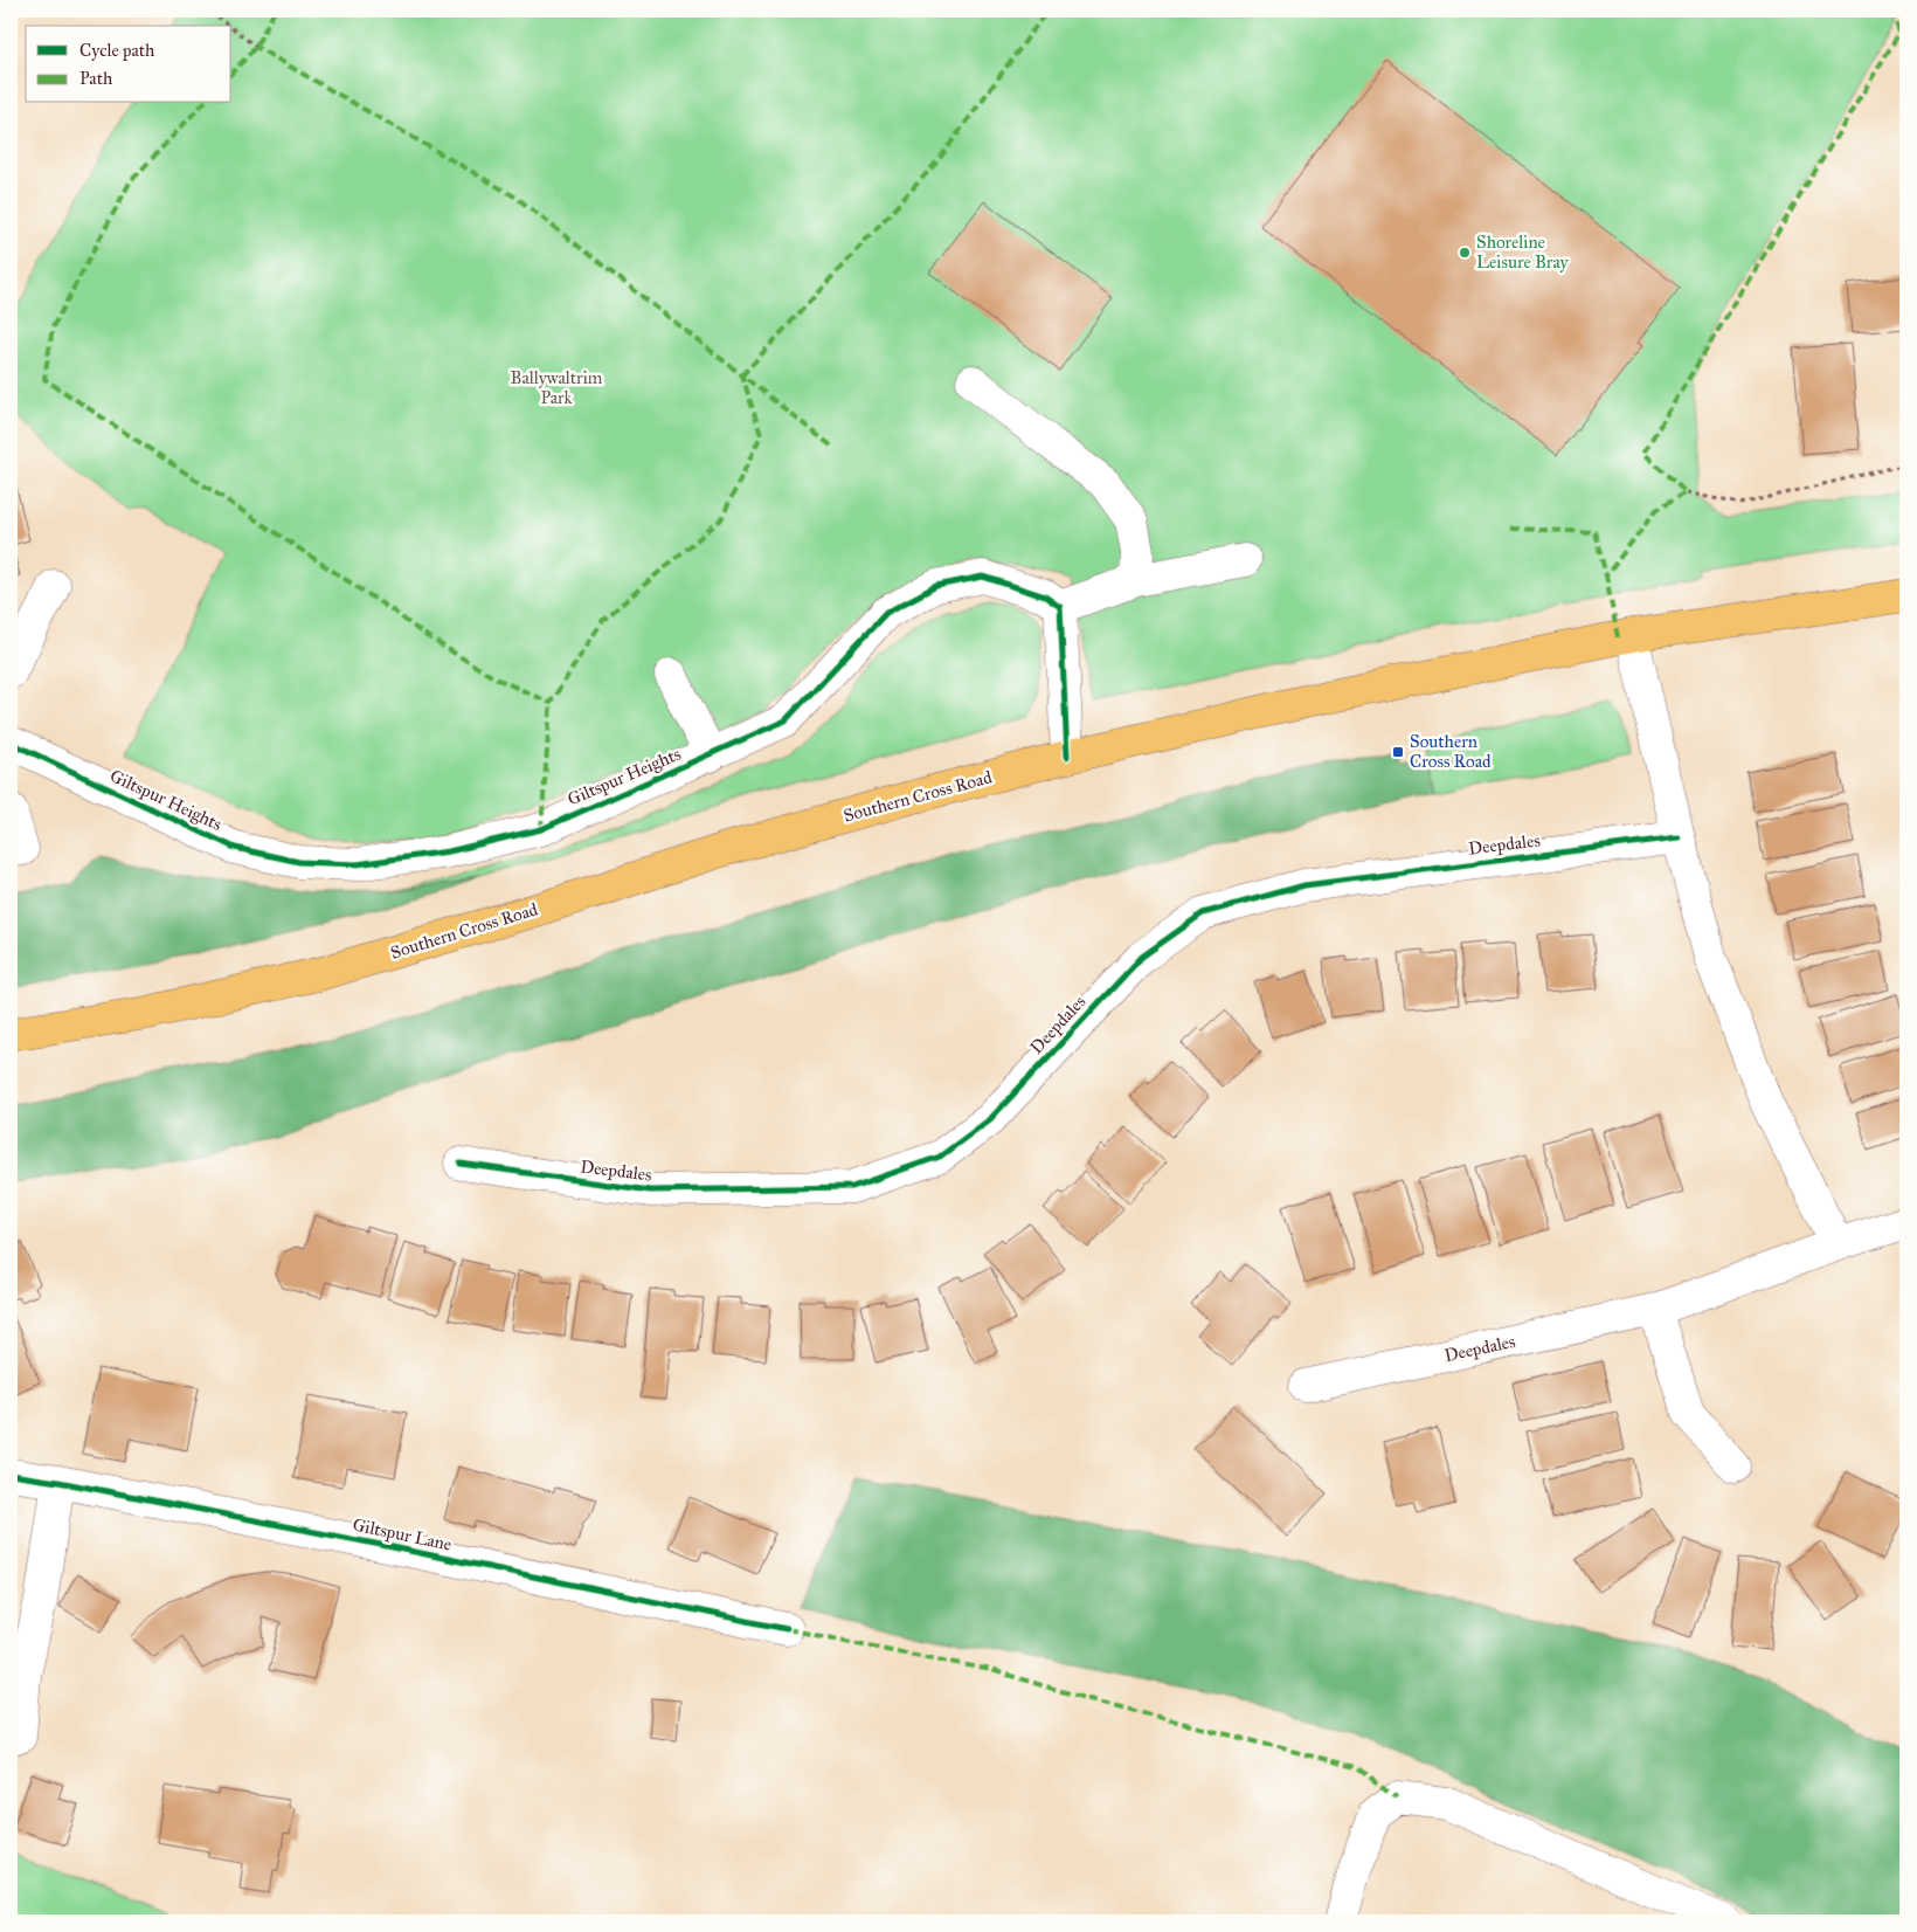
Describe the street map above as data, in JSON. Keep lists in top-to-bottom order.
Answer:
{
  "streets": {
    "main road": ["Southern Cross Road"],
    "street": ["Giltspur Heights", "Deepdales", "Giltspur Lane"]
  },
  "parks": ["Ballywaltrim Park"],
  "places": {
    "other": ["Shoreline Leisure Bray"],
    "transit": ["Southern Cross Road"]
  },
  "legend": ["Cycle path", "Path"]
}
